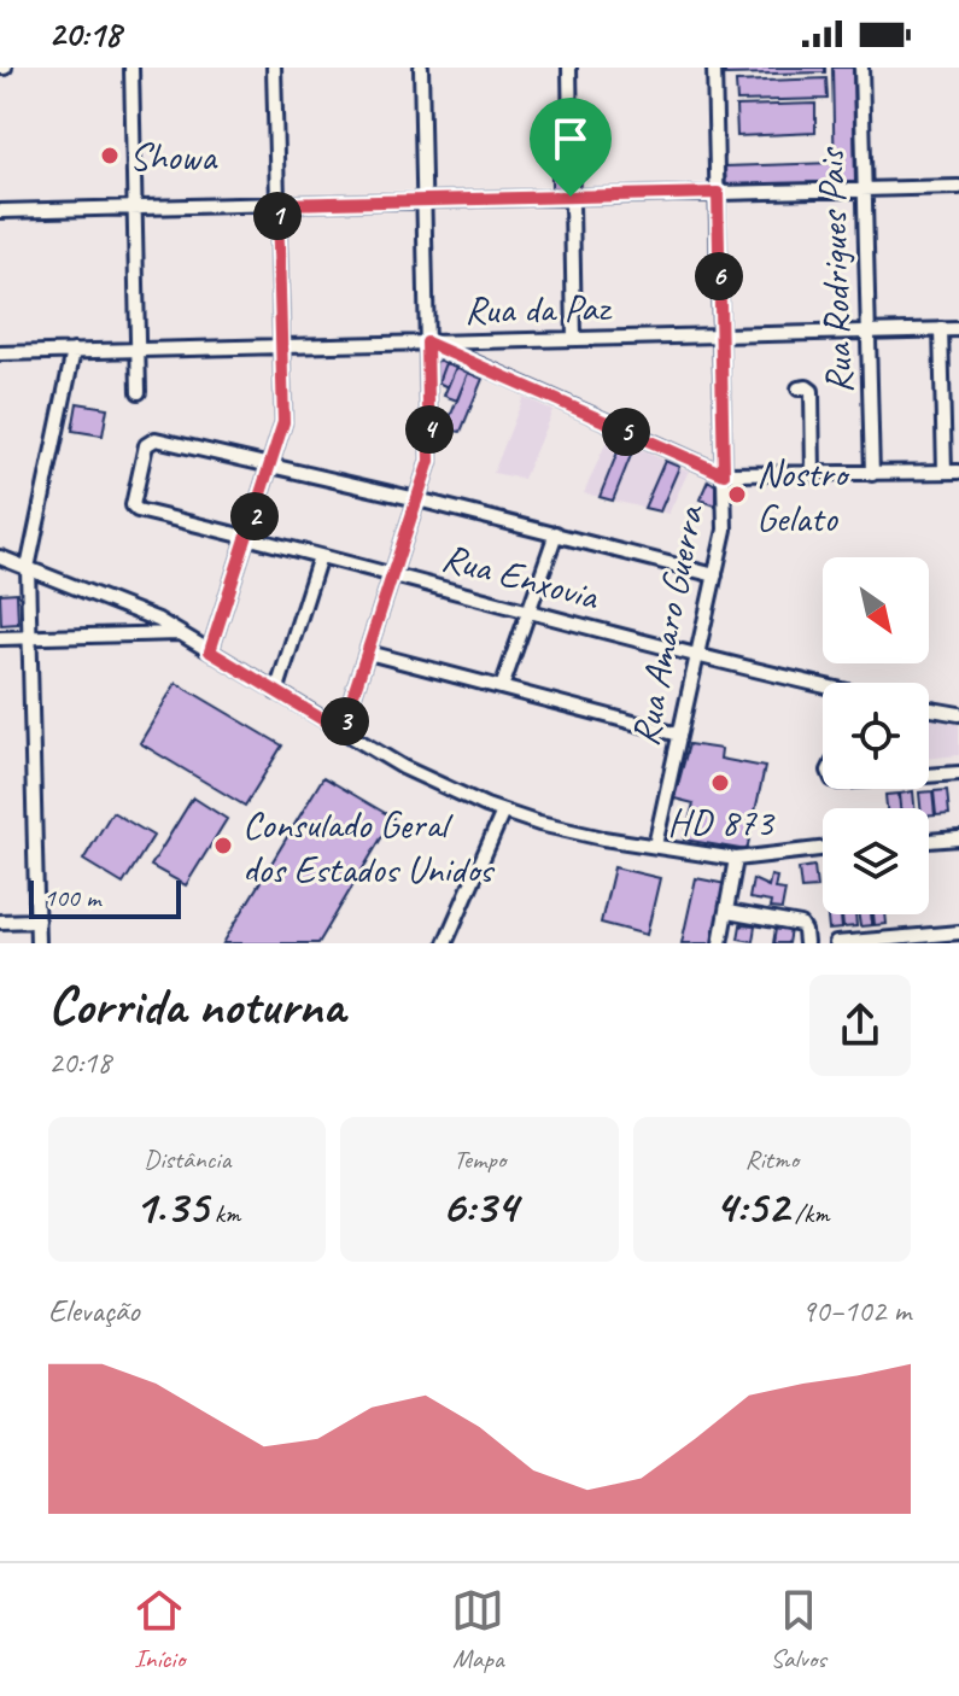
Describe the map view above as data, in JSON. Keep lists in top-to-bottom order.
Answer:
{
  "streets": {
    "street": [
      "Rua Rodrigues Pais",
      "Rua da Paz",
      "Rua Enxovia",
      "Rua Amaro Guerra"
    ]
  },
  "crossings": [
    ["Rua Rodrigues Pais", "Rua da Paz"],
    ["Rua da Paz", "Rua Amaro Guerra"],
    ["Rua Enxovia", "Rua Amaro Guerra"]
  ],
  "places": [
    "Showa",
    "Nostro Gelato",
    "HD 873",
    "Consulado Geral dos Estados Unidos"
  ],
  "scale_bar": "100 m",
  "north": "bottom right",
  "page": {
    "status": "20:18",
    "pins": [
      "1",
      "6",
      "4",
      "5",
      "2",
      "3"
    ],
    "scale": "100 m",
    "heading": ["Corrida noturna", "20:18"],
    "stats": [
      ["Distância", "1.35 km"],
      ["Tempo", "6:34"],
      ["Ritmo", "4:52 /km"]
    ],
    "chart": ["Elevação", "90–102 m"],
    "tabs": ["Início", "Mapa", "Salvos"]
  }
}
